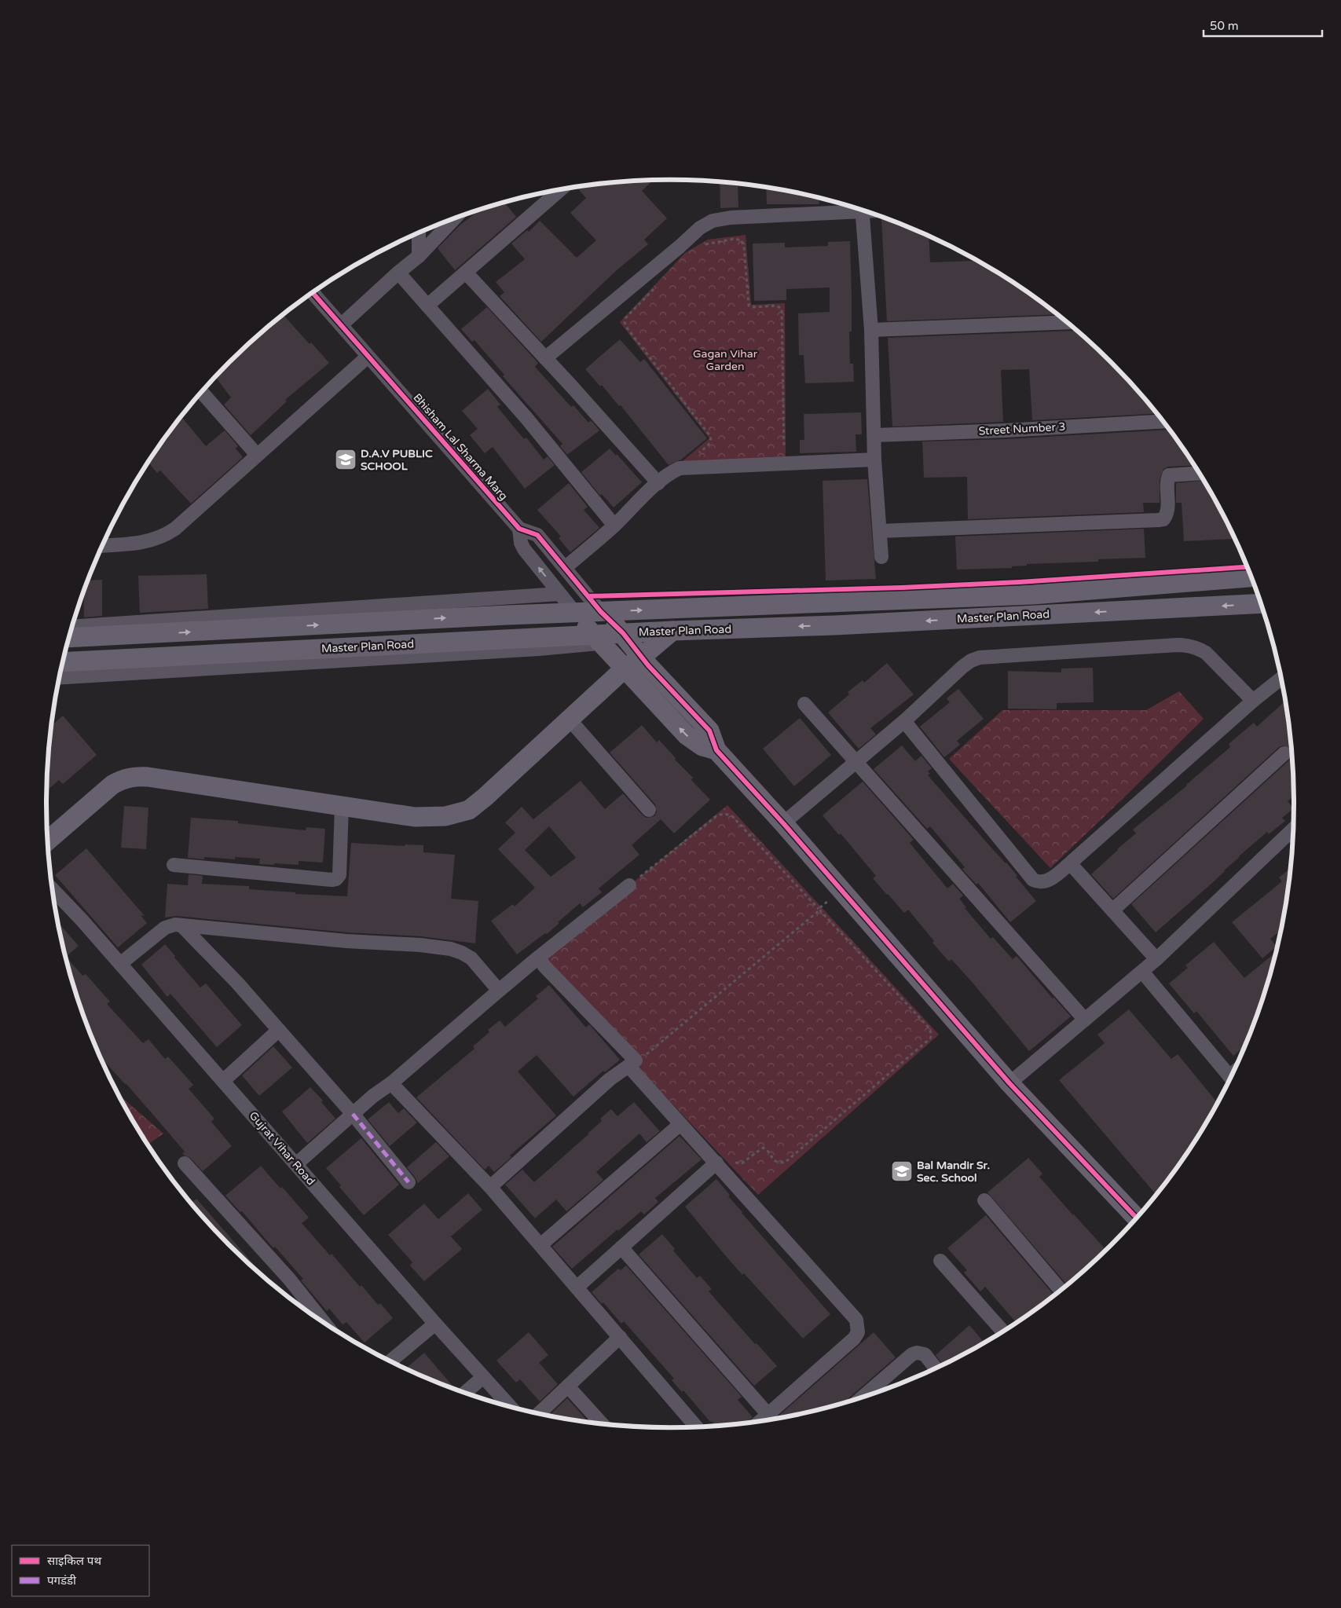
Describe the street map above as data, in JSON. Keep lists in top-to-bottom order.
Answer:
{
  "streets": {
    "main road": ["Master Plan Road"],
    "street": ["Street Number 3", "Bhisham Lal Sharma Marg", "Gujrat Vihar Road"]
  },
  "crossings": [
    ["Bhisham Lal Sharma Marg", "Master Plan Road"]
  ],
  "parks": ["Gagan Vihar Garden"],
  "places": {
    "school or university": ["D.A.V PUBLIC SCHOOL", "Bal Mandir Sr. Sec. School"]
  },
  "legend": ["साइकिल पथ", "पगडंडी"],
  "scale_bar": "50 m"
}
